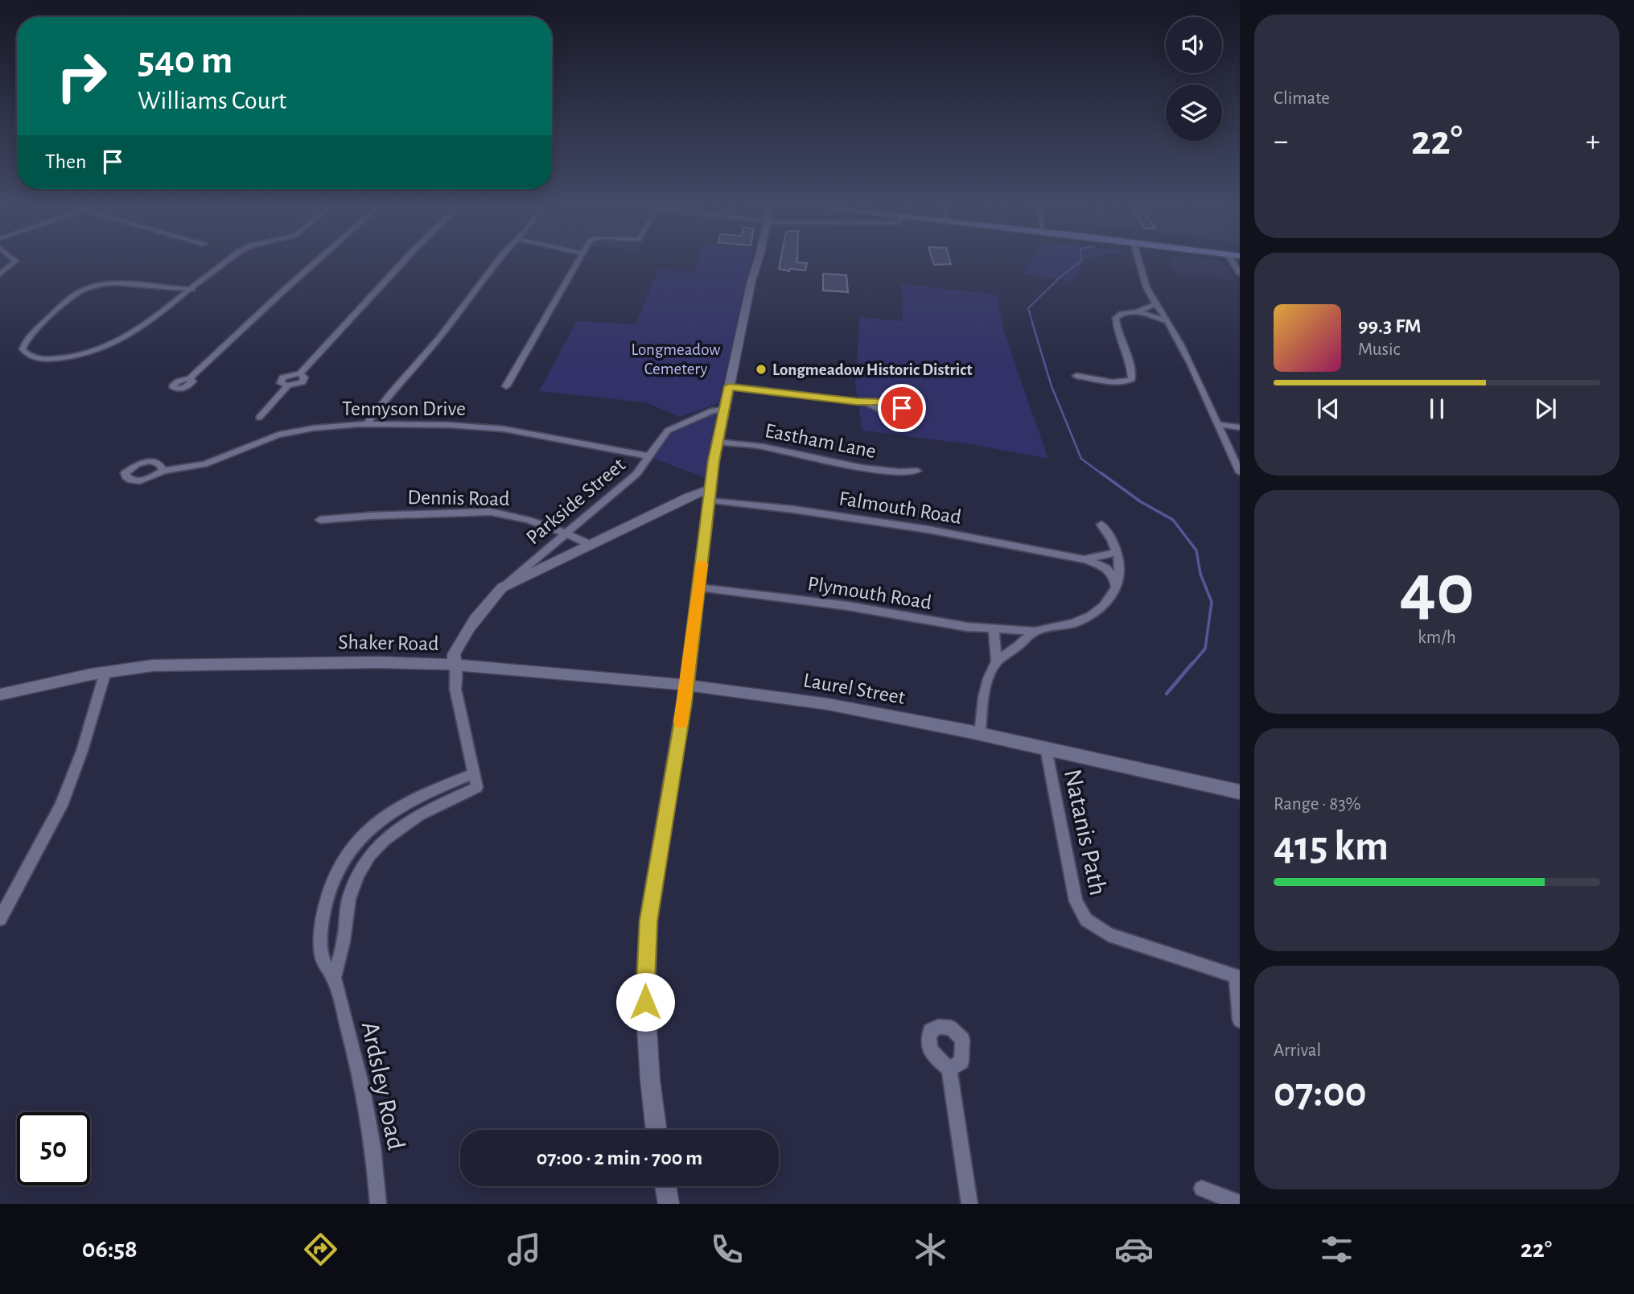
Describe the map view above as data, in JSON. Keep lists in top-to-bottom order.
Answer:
{
  "streets": {
    "main road": ["Shaker Road", "Laurel Street"],
    "street": [
      "Tennyson Drive",
      "Eastham Lane",
      "Dennis Road",
      "Parkside Street",
      "Falmouth Road",
      "Plymouth Road",
      "Natanis Path",
      "Ardsley Road"
    ]
  },
  "crossings": [
    ["Tennyson Drive", "Parkside Street"],
    ["Dennis Road", "Parkside Street"],
    ["Dennis Road", "Shaker Road"],
    ["Parkside Street", "Shaker Road"],
    ["Falmouth Road", "Plymouth Road"],
    ["Falmouth Road", "Shaker Road"],
    ["Shaker Road", "Laurel Street"],
    ["Laurel Street", "Natanis Path"]
  ],
  "parks": ["Longmeadow Cemetery"],
  "places": ["Longmeadow Historic District"],
  "page": {
    "tile": [
      "Climate",
      ["40", "km/h"],
      ["Range · 83%", "415 km"],
      ["Arrival", "07:00"]
    ],
    "turn": ["540 m", "Williams Court"],
    "heat": ["−", "22°", "+"],
    "then": "Then",
    "song": ["99.3 FM", "Music"],
    "limit": "50",
    "trip": "07:00 · 2 min · 700 m",
    "tabs": ["06:58", "22°"]
  }
}
